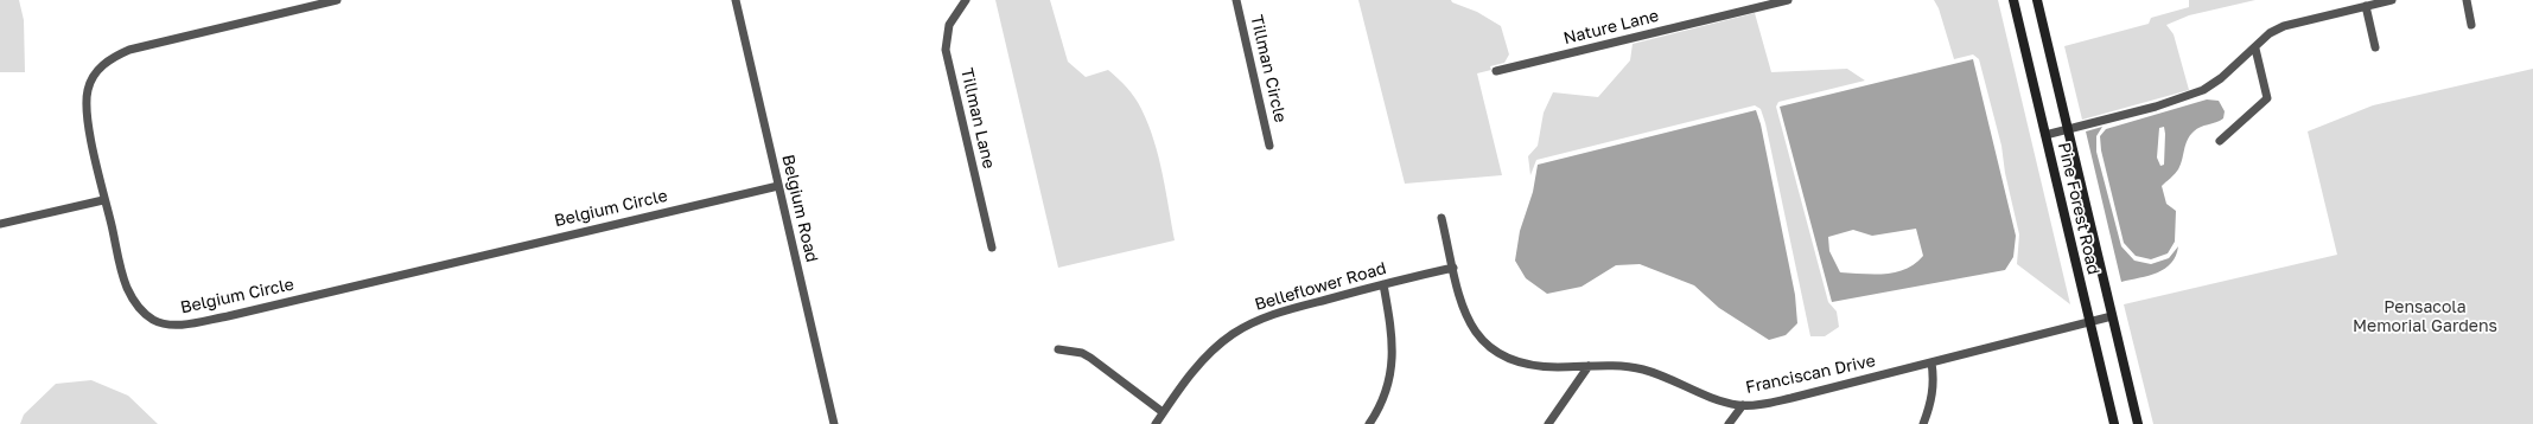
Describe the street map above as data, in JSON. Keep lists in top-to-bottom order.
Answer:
{
  "streets": {
    "main road": ["Pine Forest Road"],
    "street": [
      "Nature Lane",
      "Tillman Circle",
      "Tillman Lane",
      "Belgium Circle",
      "Belgium Road",
      "Belleflower Road",
      "Franciscan Drive"
    ]
  },
  "crossings": [
    ["Belgium Circle", "Belgium Road"],
    ["Pine Forest Road", "Franciscan Drive"],
    ["Belleflower Road", "Franciscan Drive"]
  ],
  "parks": ["Pensacola Memorial Gardens"]
}
